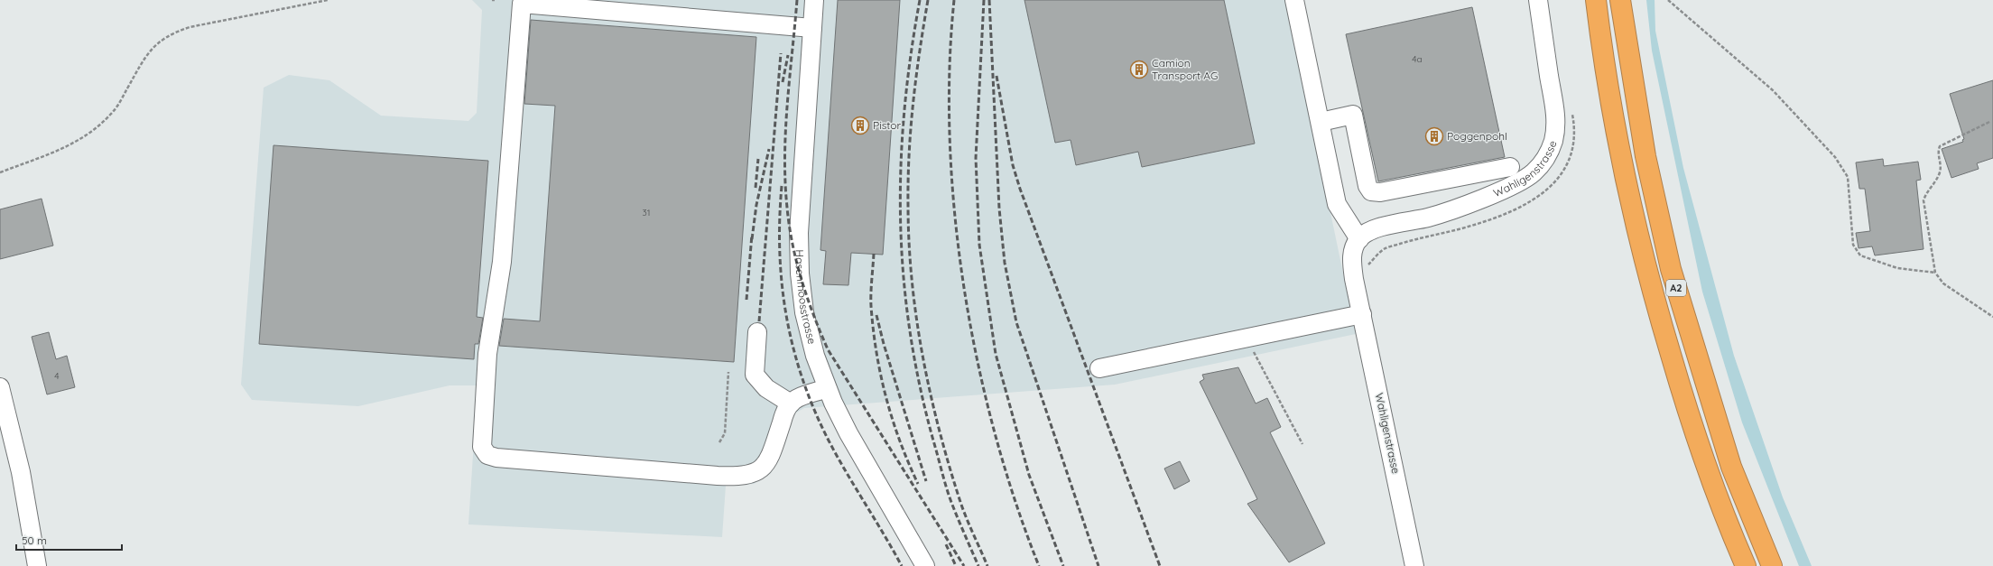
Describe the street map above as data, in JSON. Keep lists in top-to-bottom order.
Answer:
{
  "streets": {
    "highway": ["A2"],
    "street": ["Wahligenstrasse", "Hasenmoosstrasse"]
  },
  "places": {
    "building": ["Camion Transport AG", "Pistor", "Poggenpohl"]
  },
  "house_numbers": ["4a", "31", "4"],
  "scale_bar": "50 m"
}
